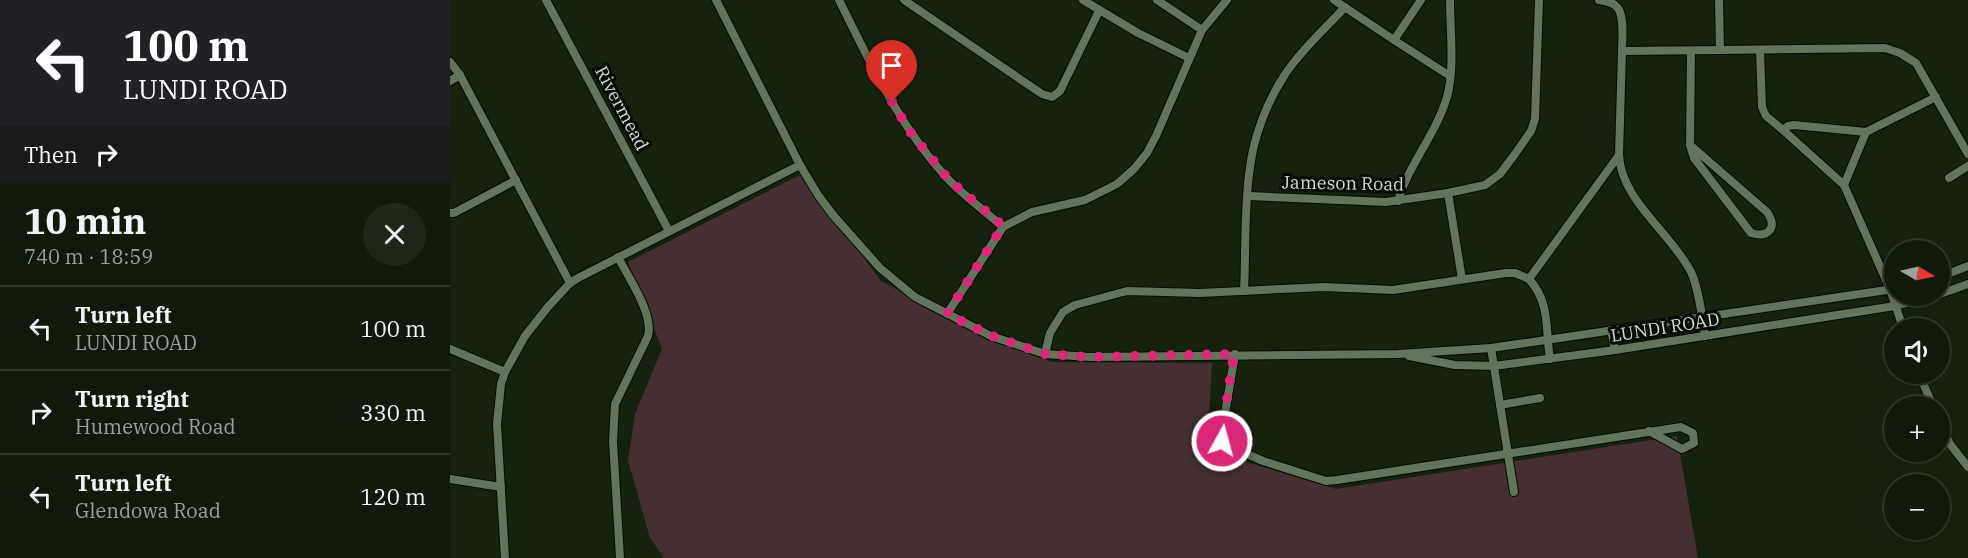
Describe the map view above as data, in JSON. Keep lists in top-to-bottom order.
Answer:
{
  "streets": {
    "street": ["Rivermead", "Jameson Road", "LUNDI ROAD"]
  },
  "north": "right",
  "page": {
    "turn": ["100 m", "LUNDI ROAD"],
    "then": "Then",
    "heading": ["10 min", "740 m · 18:59"],
    "map_buttons": ["+", "−"],
    "list": [
      {
        "name": "Turn left",
        "note": "LUNDI ROAD",
        "value": "100 m"
      },
      {
        "name": "Turn right",
        "note": "Humewood Road",
        "value": "330 m"
      },
      {
        "name": "Turn left",
        "note": "Glendowa Road",
        "value": "120 m"
      }
    ]
  }
}
